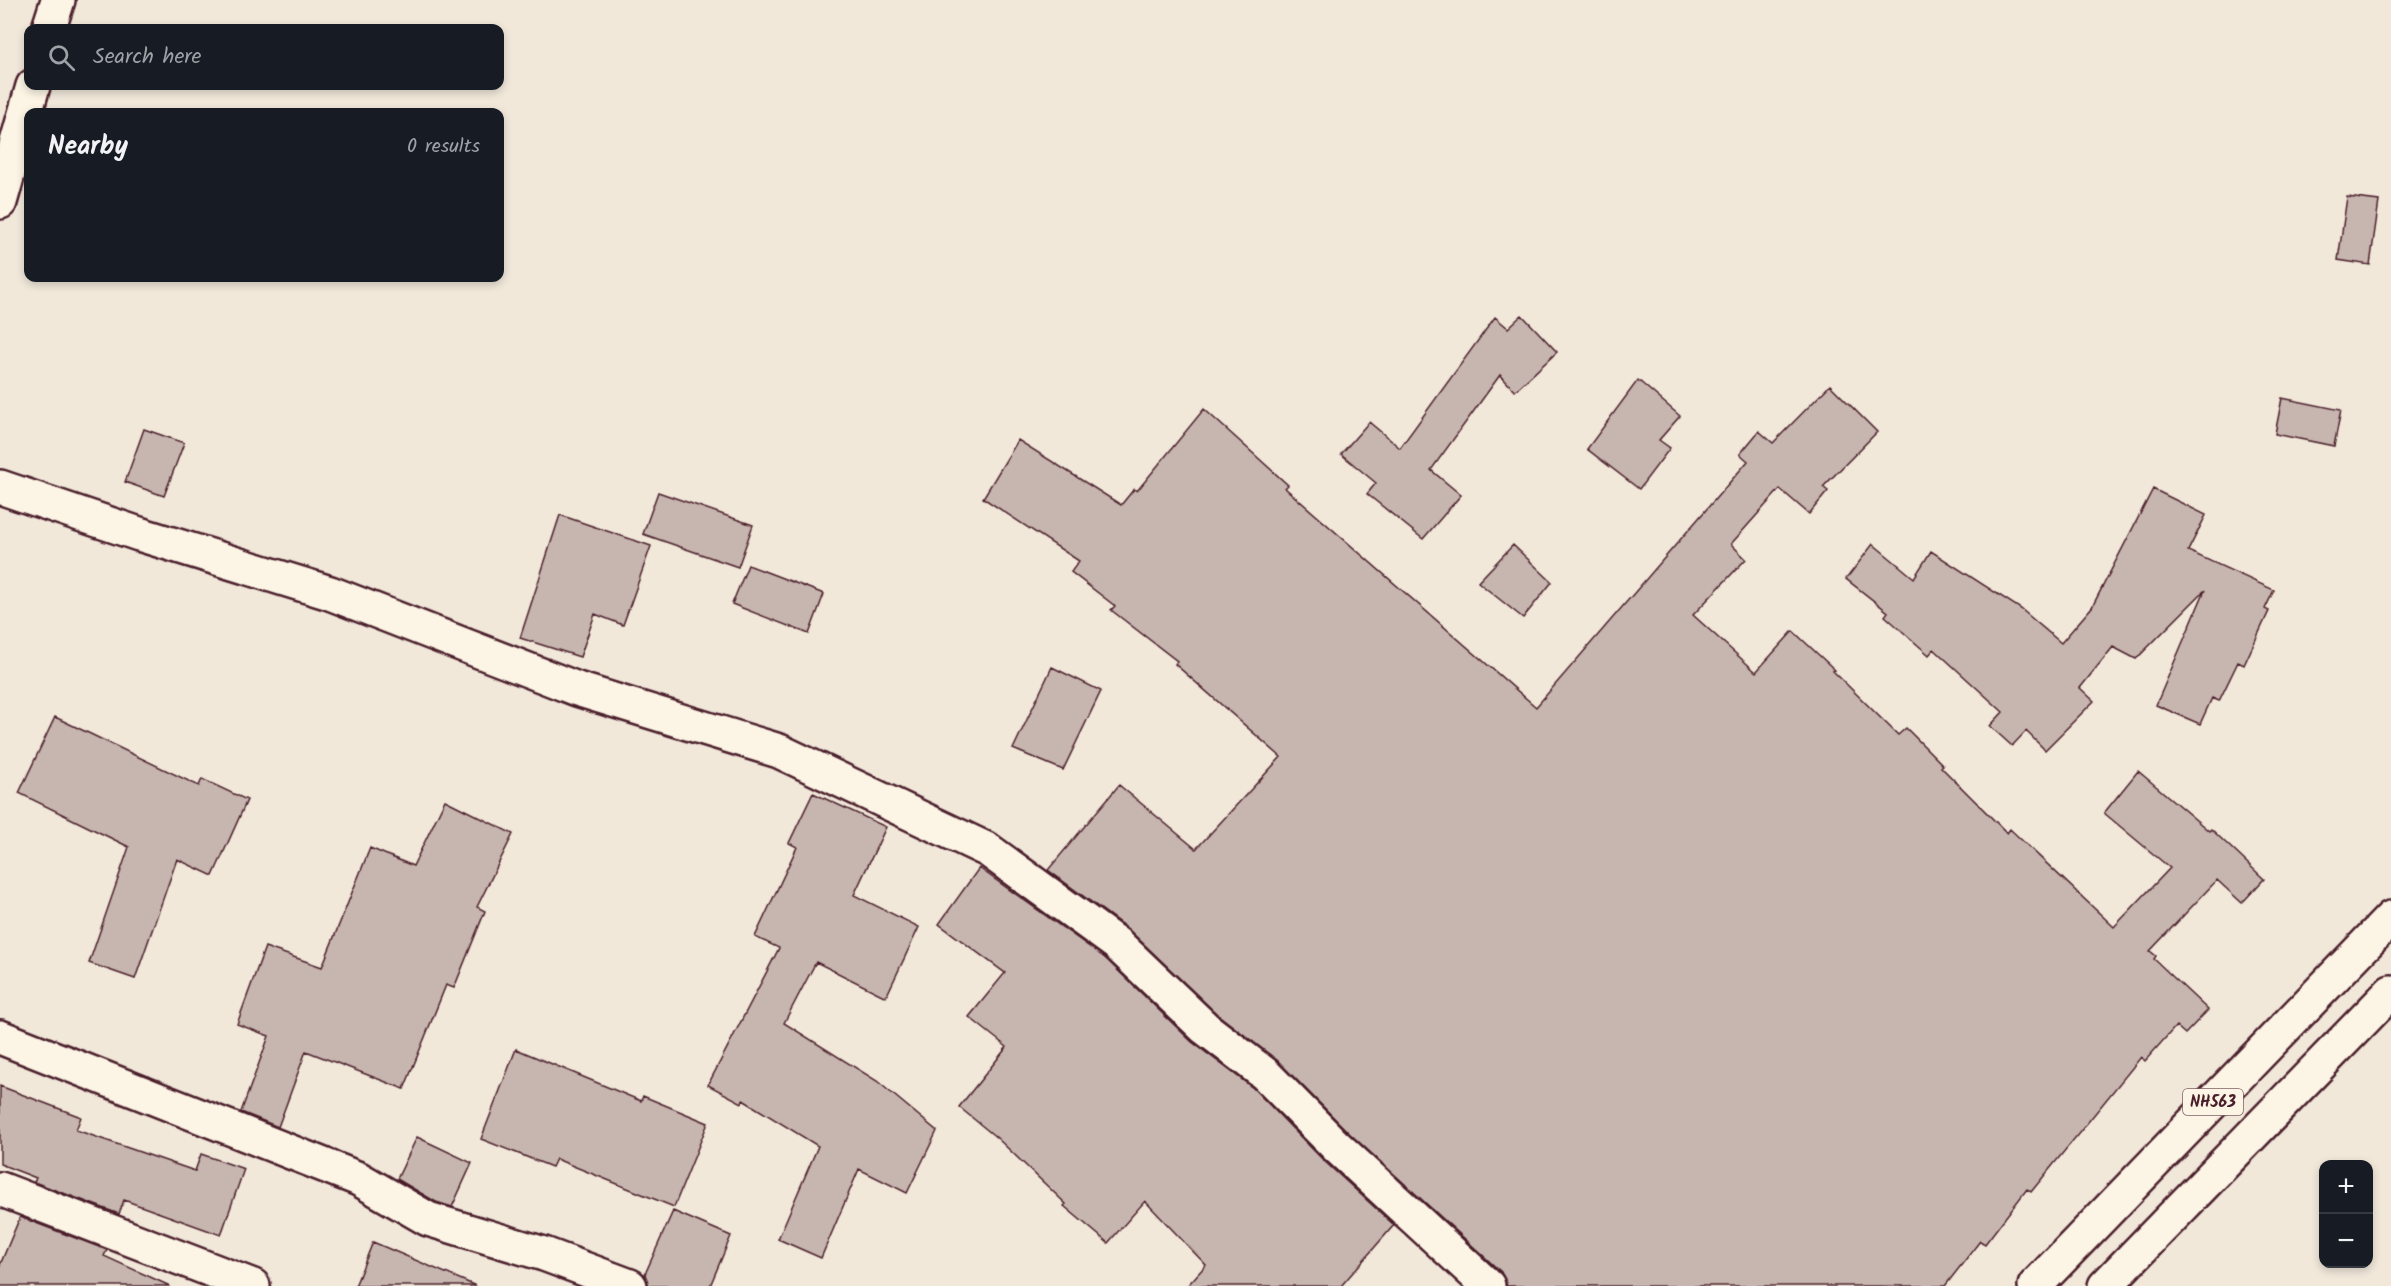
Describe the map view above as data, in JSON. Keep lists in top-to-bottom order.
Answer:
{
  "streets": {
    "main road": ["NH563"]
  },
  "page": {
    "search": "Search here",
    "heading": ["Nearby", "0 results"],
    "map_buttons": ["+", "−"]
  }
}
